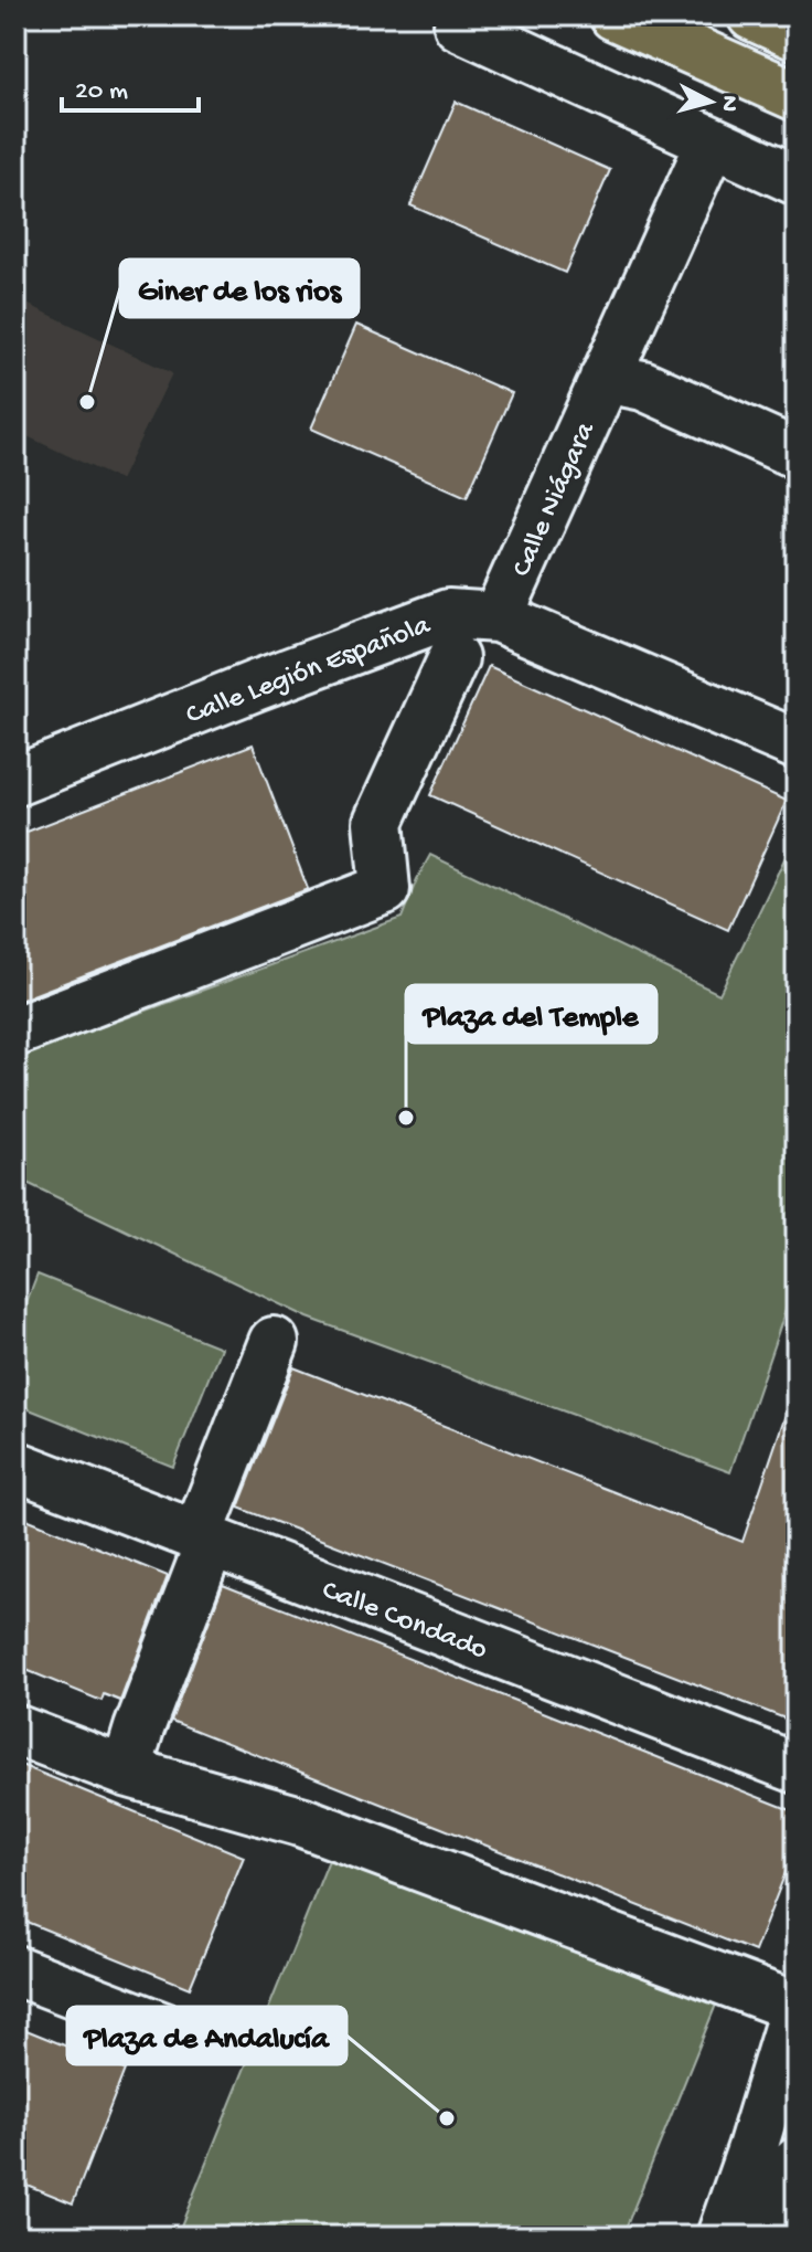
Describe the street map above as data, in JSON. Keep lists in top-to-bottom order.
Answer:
{
  "streets": {
    "street": ["Calle Niágara", "Calle Legión Española", "Calle Condado"]
  },
  "crossings": [
    ["Calle Niágara", "Calle Legión Española"]
  ],
  "places": ["Giner de los rios", "Plaza del Temple", "Plaza de Andalucía"],
  "scale_bar": "20 m",
  "north": "right"
}
